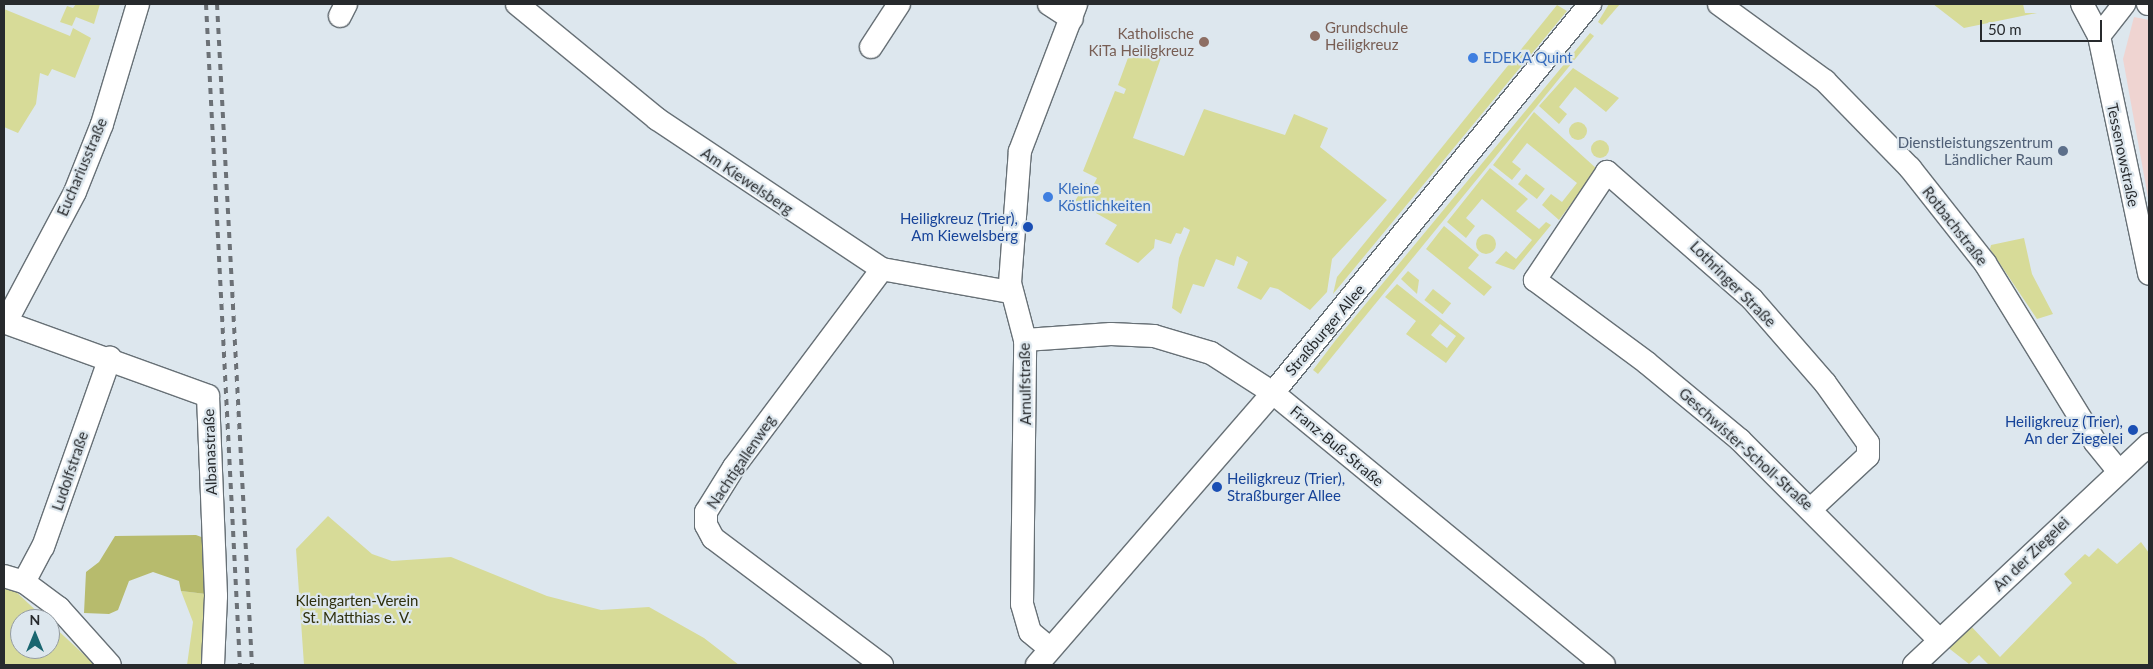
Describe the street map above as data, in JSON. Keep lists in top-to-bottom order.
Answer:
{
  "streets": {
    "street": [
      "Tessenowstraße",
      "Euchariusstraße",
      "Am Kiewelsberg",
      "Rotbachstraße",
      "Lothringer Straße",
      "Straßburger Allee",
      "Arnulfstraße",
      "Franz-Buß-Straße",
      "Geschwister-Scholl-Straße",
      "Albanastraße",
      "Nachtigallenweg",
      "Ludolfstraße",
      "An der Ziegelei"
    ]
  },
  "crossings": [
    ["Euchariusstraße", "Albanastraße"],
    ["Am Kiewelsberg", "Arnulfstraße"],
    ["Am Kiewelsberg", "Nachtigallenweg"],
    ["Rotbachstraße", "An der Ziegelei"],
    ["Lothringer Straße", "Geschwister-Scholl-Straße"],
    ["Straßburger Allee", "Arnulfstraße"],
    ["Straßburger Allee", "Franz-Buß-Straße"],
    ["Arnulfstraße", "Franz-Buß-Straße"],
    ["Geschwister-Scholl-Straße", "An der Ziegelei"],
    ["Albanastraße", "Ludolfstraße"]
  ],
  "parks": ["Kleingarten-Verein St. Matthias e. V."],
  "places": [
    "Grundschule Heiligkreuz",
    "Katholische KiTa Heiligkreuz",
    "EDEKA Quint",
    "Dienstleistungszentrum Ländlicher Raum",
    "Kleine Köstlichkeiten",
    "Heiligkreuz (Trier), Am Kiewelsberg",
    "Heiligkreuz (Trier), An der Ziegelei",
    "Heiligkreuz (Trier), Straßburger Allee"
  ],
  "scale_bar": "50 m",
  "north": "top"
}
